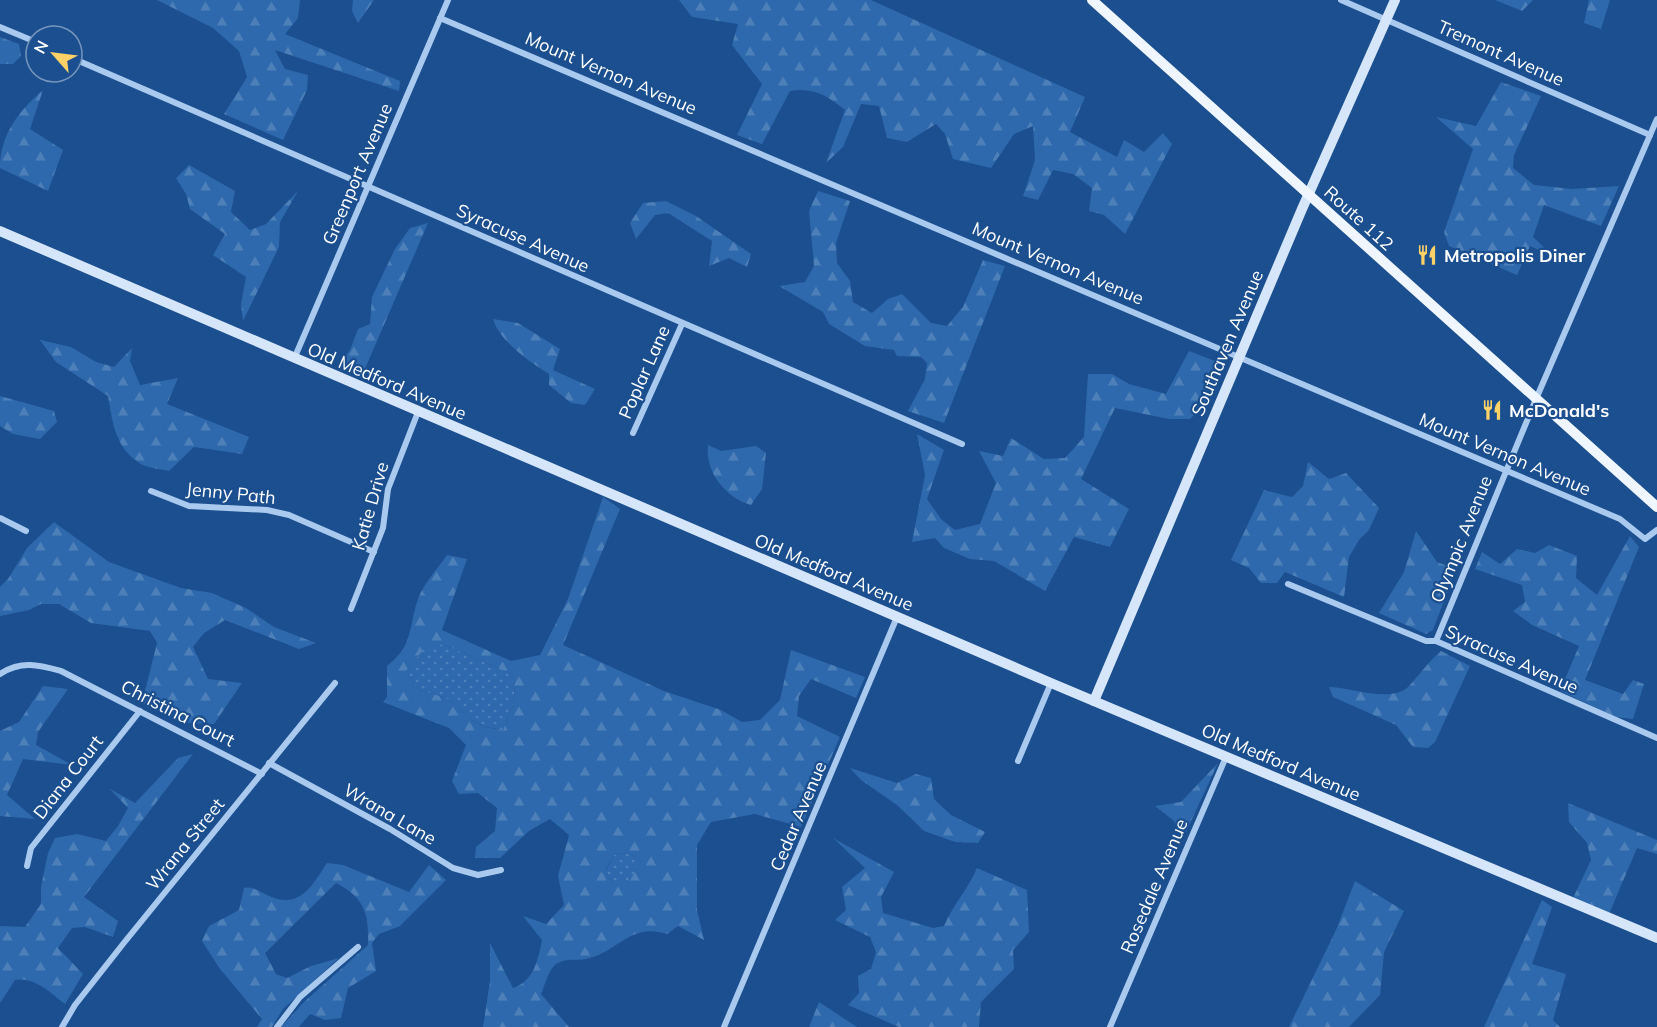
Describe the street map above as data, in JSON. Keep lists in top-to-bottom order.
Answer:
{
  "streets": {
    "main road": ["Route 112"],
    "street": [
      "Tremont Avenue",
      "Mount Vernon Avenue",
      "Greenport Avenue",
      "Syracuse Avenue",
      "Southaven Avenue",
      "Poplar Lane",
      "Old Medford Avenue",
      "Jenny Path",
      "Katie Drive",
      "Olympic Avenue",
      "Christina Court",
      "Diana Court",
      "Wrana Lane",
      "Cedar Avenue",
      "Wrana Street",
      "Rosedale Avenue"
    ]
  },
  "crossings": [
    ["Tremont Avenue", "Southaven Avenue"],
    ["Tremont Avenue", "Olympic Avenue"],
    ["Mount Vernon Avenue", "Greenport Avenue"],
    ["Mount Vernon Avenue", "Southaven Avenue"],
    ["Mount Vernon Avenue", "Olympic Avenue"],
    ["Greenport Avenue", "Syracuse Avenue"],
    ["Greenport Avenue", "Old Medford Avenue"],
    ["Route 112", "Southaven Avenue"],
    ["Route 112", "Olympic Avenue"],
    ["Syracuse Avenue", "Poplar Lane"],
    ["Syracuse Avenue", "Olympic Avenue"],
    ["Southaven Avenue", "Old Medford Avenue"],
    ["Old Medford Avenue", "Katie Drive"],
    ["Old Medford Avenue", "Cedar Avenue"],
    ["Old Medford Avenue", "Rosedale Avenue"],
    ["Jenny Path", "Katie Drive"],
    ["Christina Court", "Diana Court"],
    ["Christina Court", "Wrana Street"],
    ["Wrana Lane", "Wrana Street"]
  ],
  "places": {
    "restaurant": ["Metropolis Diner", "McDonald's"]
  },
  "north": "top left"
}
